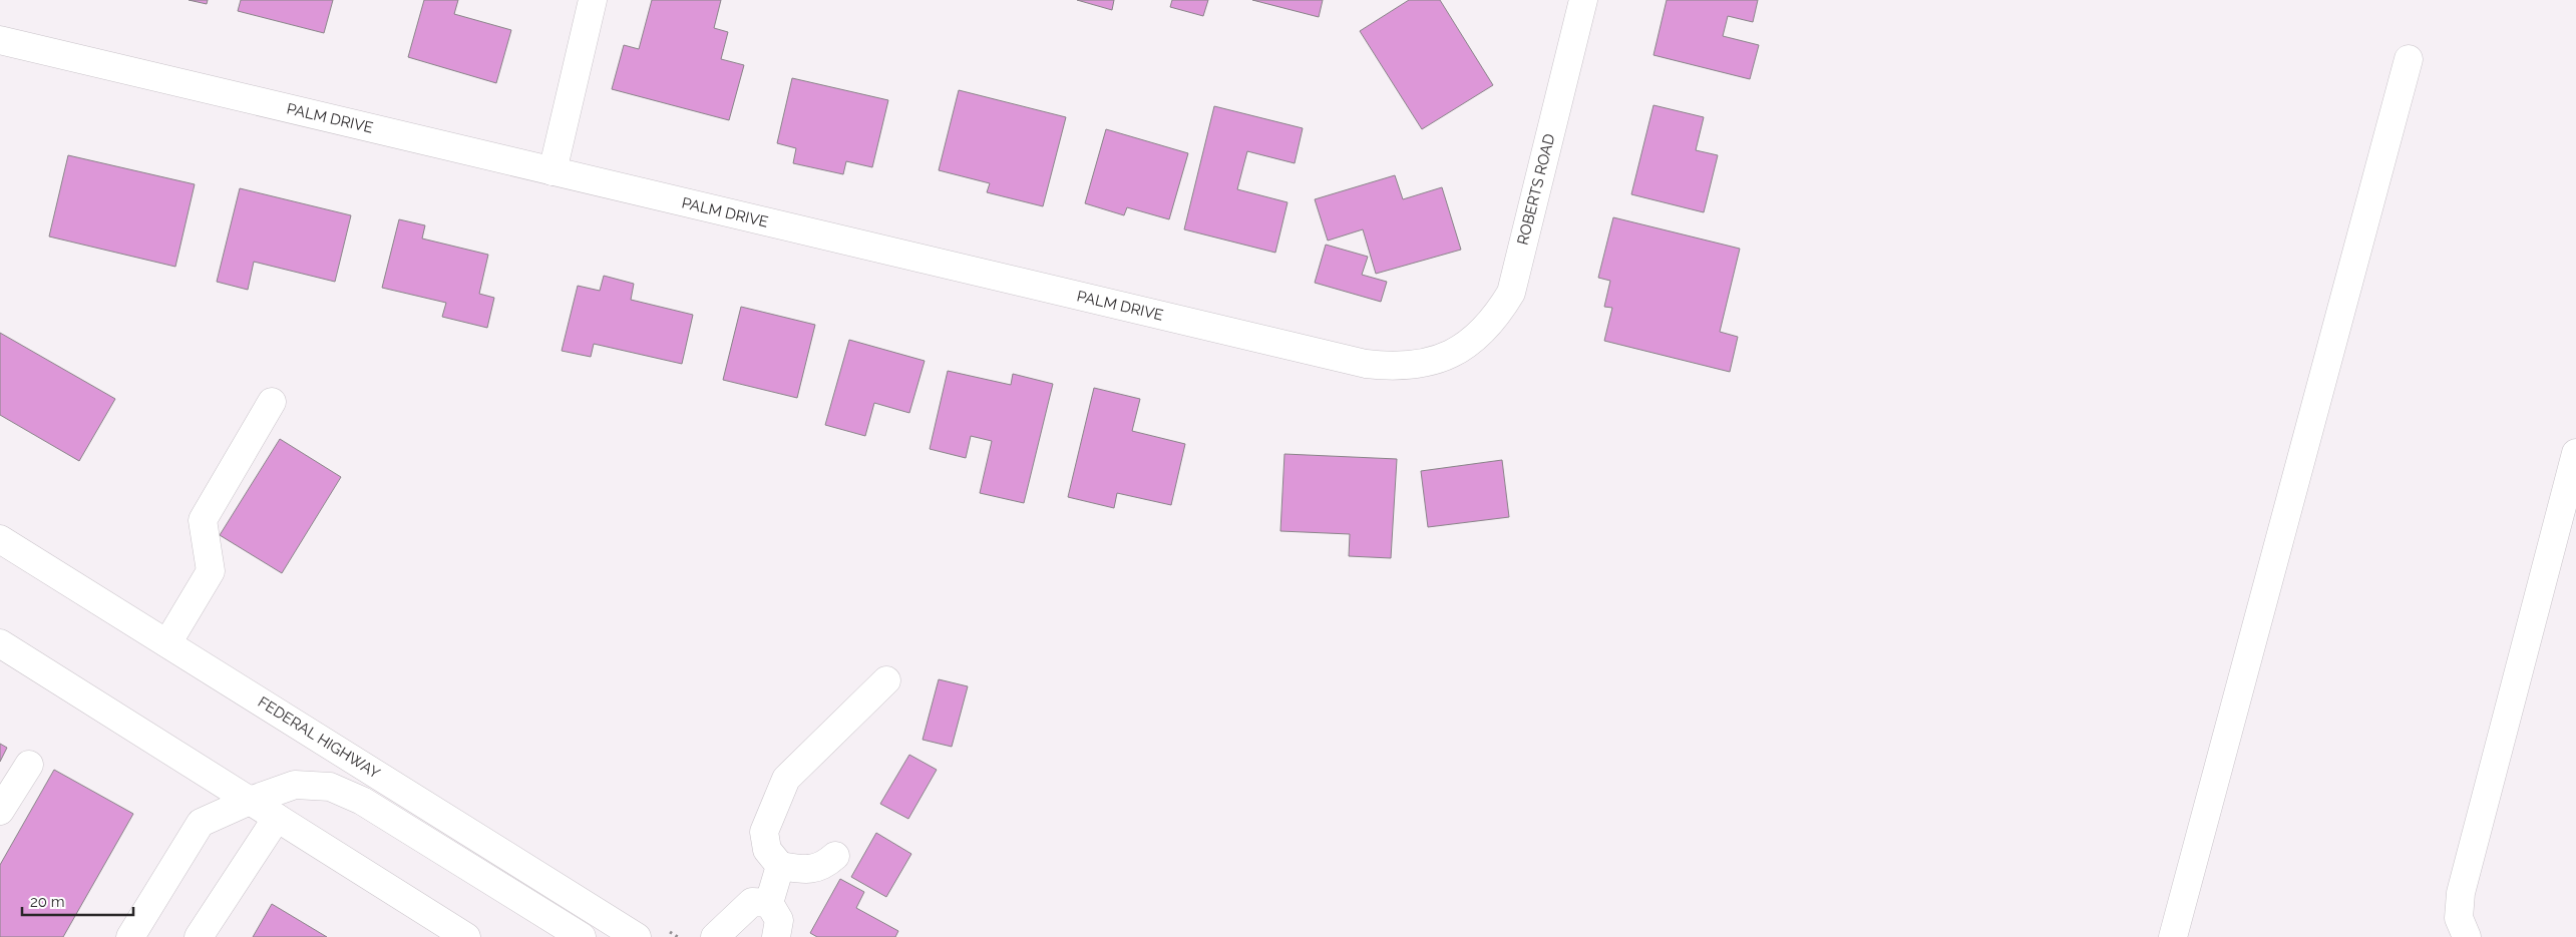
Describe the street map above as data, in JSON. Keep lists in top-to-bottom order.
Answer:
{
  "streets": {
    "street": ["PALM DRIVE", "ROBERTS ROAD", "FEDERAL HIGHWAY"]
  },
  "crossings": [
    ["PALM DRIVE", "ROBERTS ROAD"]
  ],
  "scale_bar": "20 m"
}
